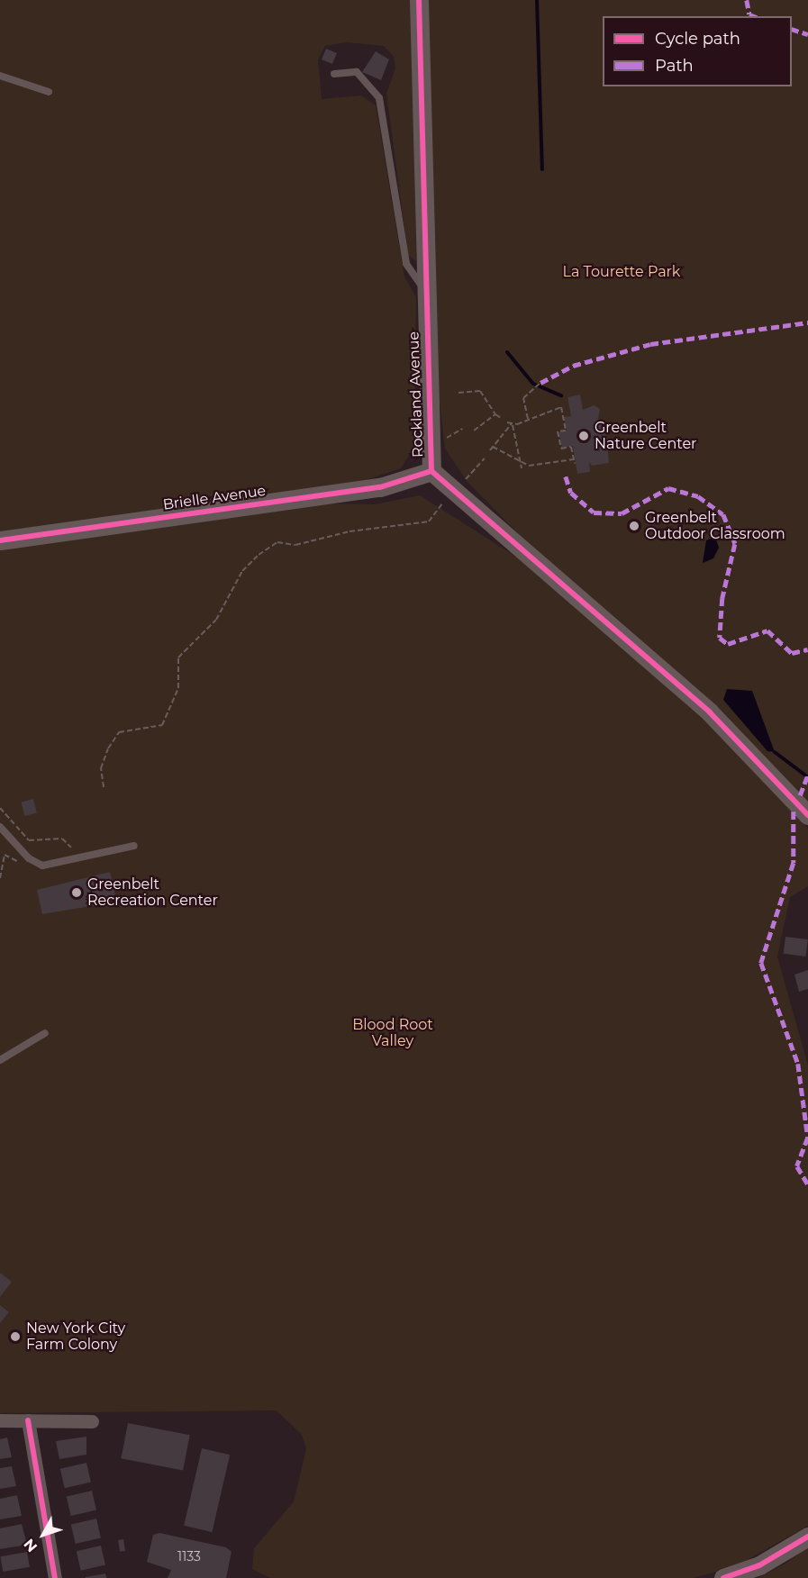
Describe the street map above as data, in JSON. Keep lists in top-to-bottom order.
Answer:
{
  "streets": {
    "street": ["Rockland Avenue", "Brielle Avenue"]
  },
  "crossings": [
    ["Rockland Avenue", "Brielle Avenue"]
  ],
  "parks": ["La Tourette Park", "Blood Root Valley"],
  "places": [
    "Greenbelt Nature Center",
    "Greenbelt Outdoor Classroom",
    "Greenbelt Recreation Center",
    "New York City Farm Colony"
  ],
  "house_numbers": ["1133"],
  "legend": ["Cycle path", "Path"],
  "north": "bottom left"
}
